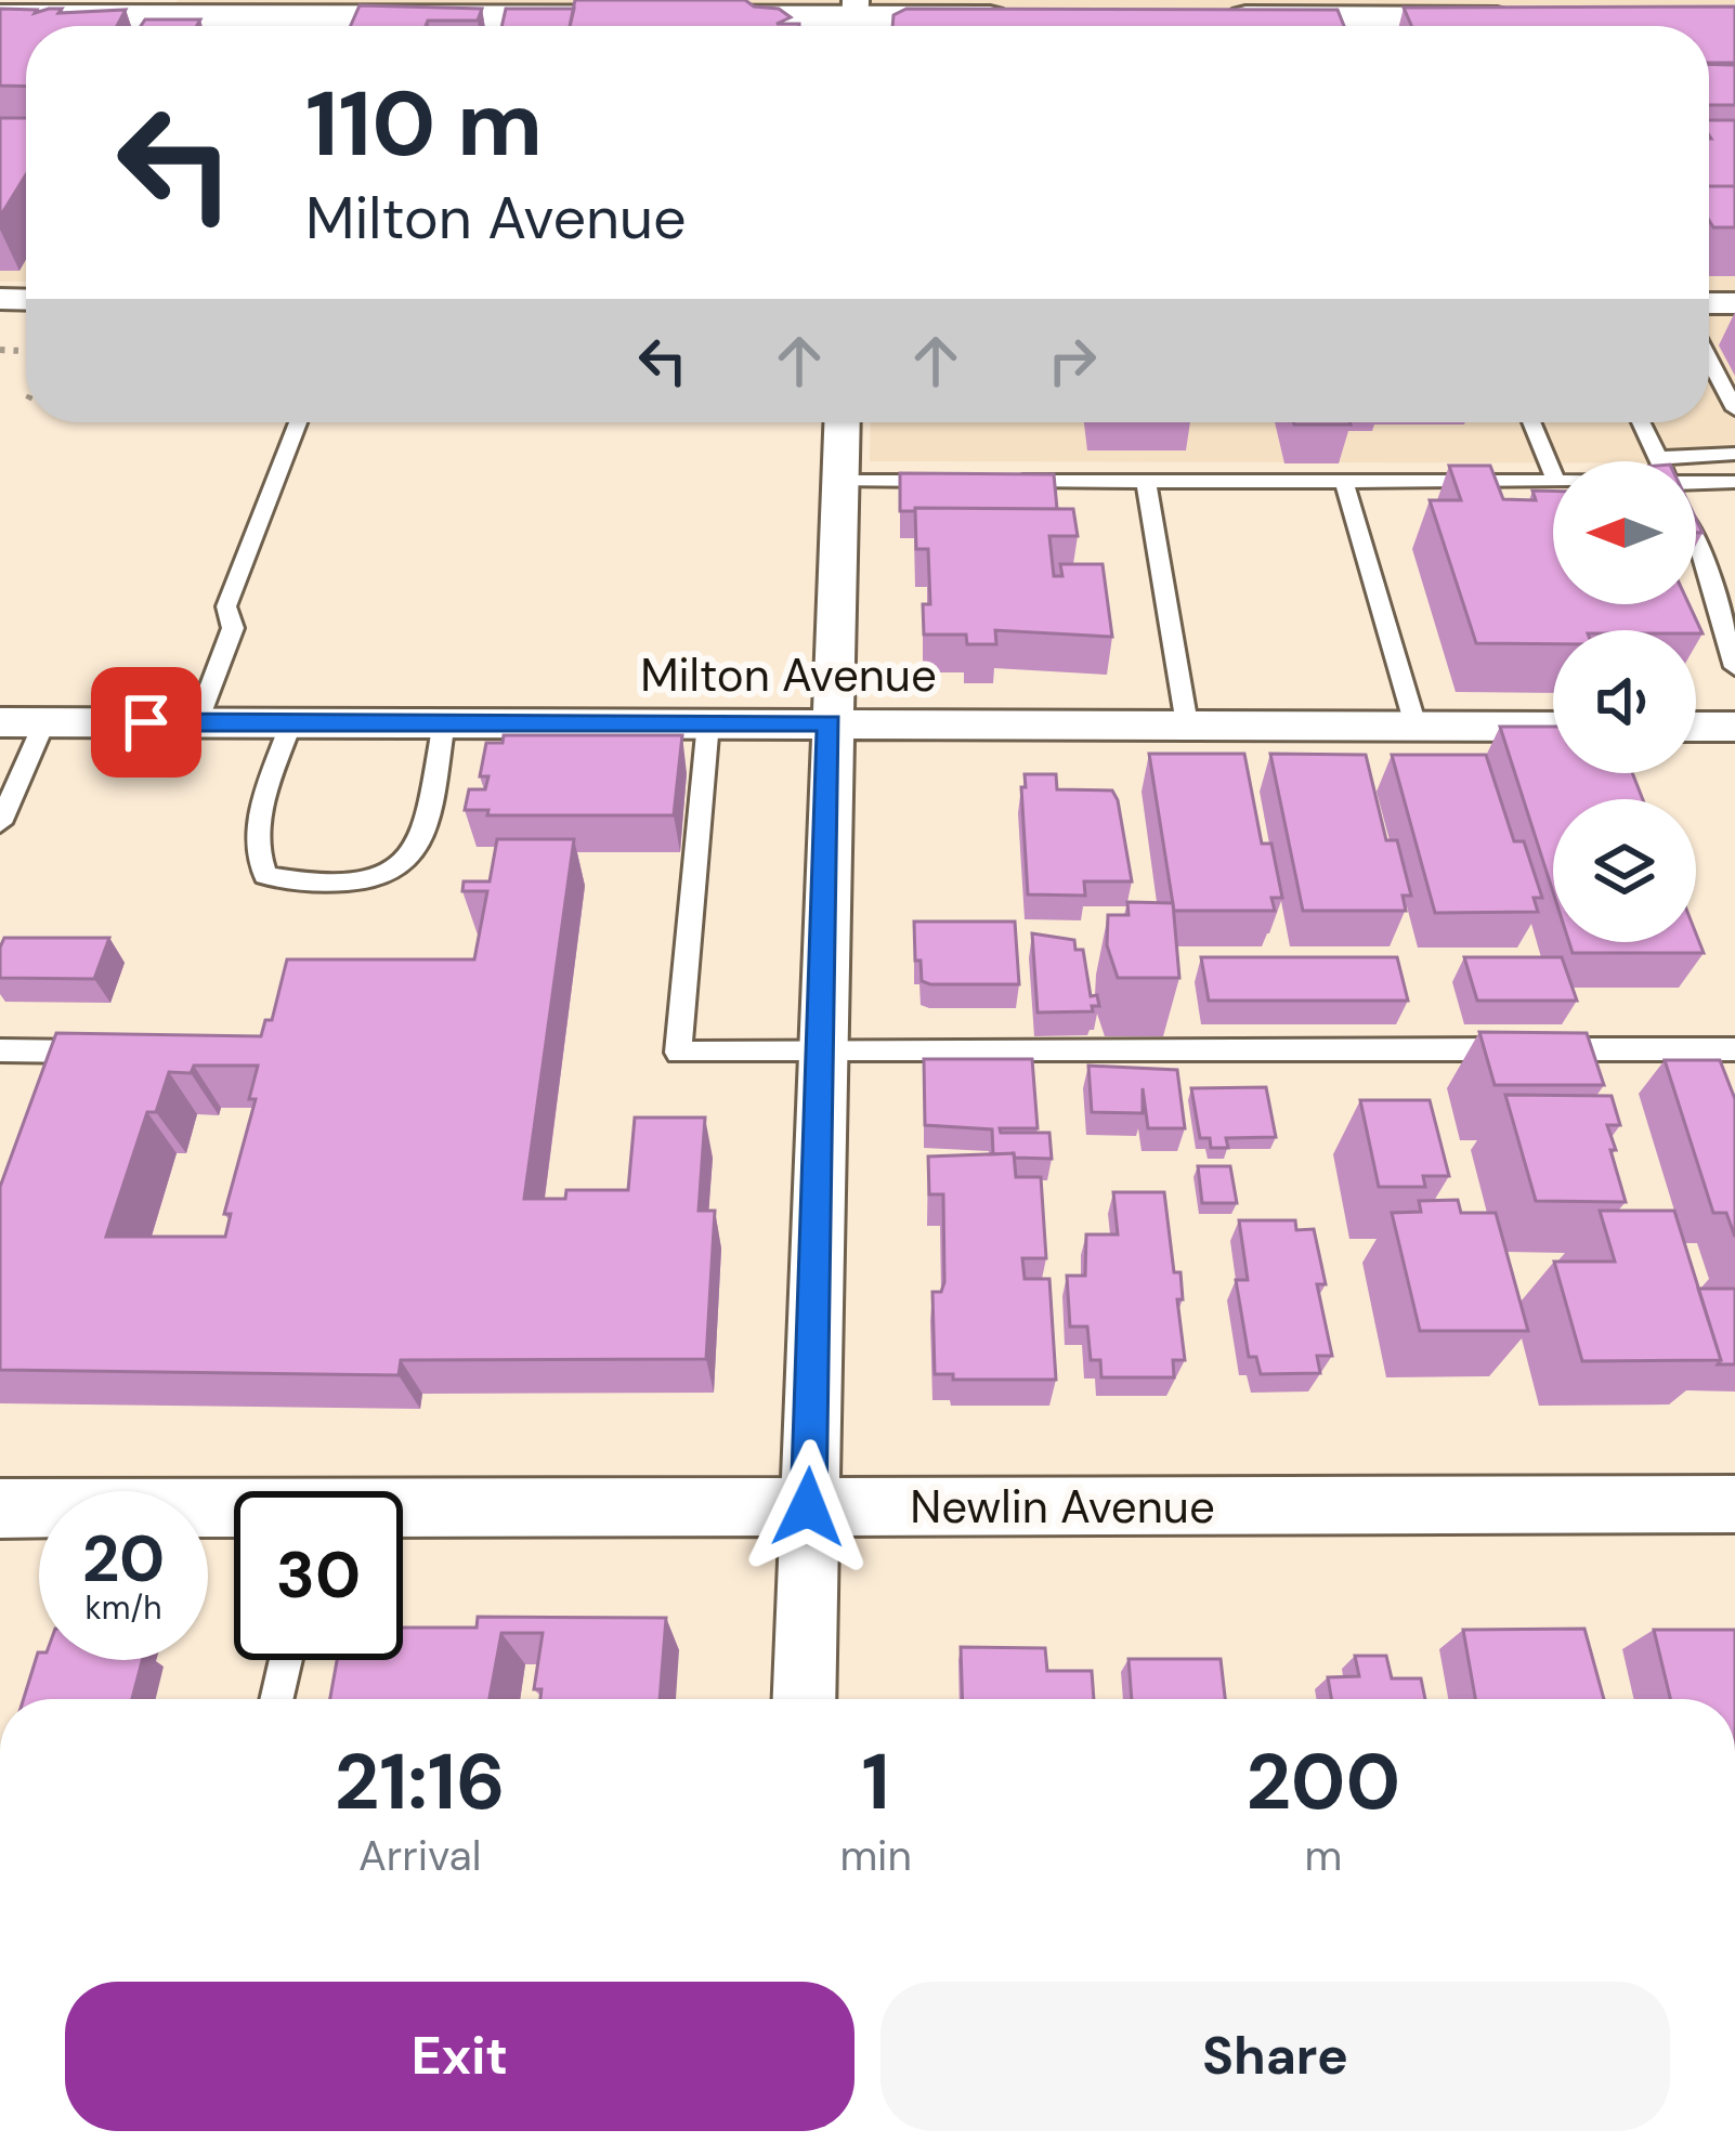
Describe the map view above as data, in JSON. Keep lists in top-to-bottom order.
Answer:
{
  "streets": {
    "street": ["Milton Avenue", "Newlin Avenue"]
  },
  "north": "left",
  "page": {
    "turn": ["110 m", "Milton Avenue"],
    "speed": "20 km/h",
    "limit": "30",
    "eta": [
      "21:16",
      "Arrival",
      "1",
      "min",
      "200",
      "m"
    ],
    "buttons": ["Exit", "Share"]
  }
}
